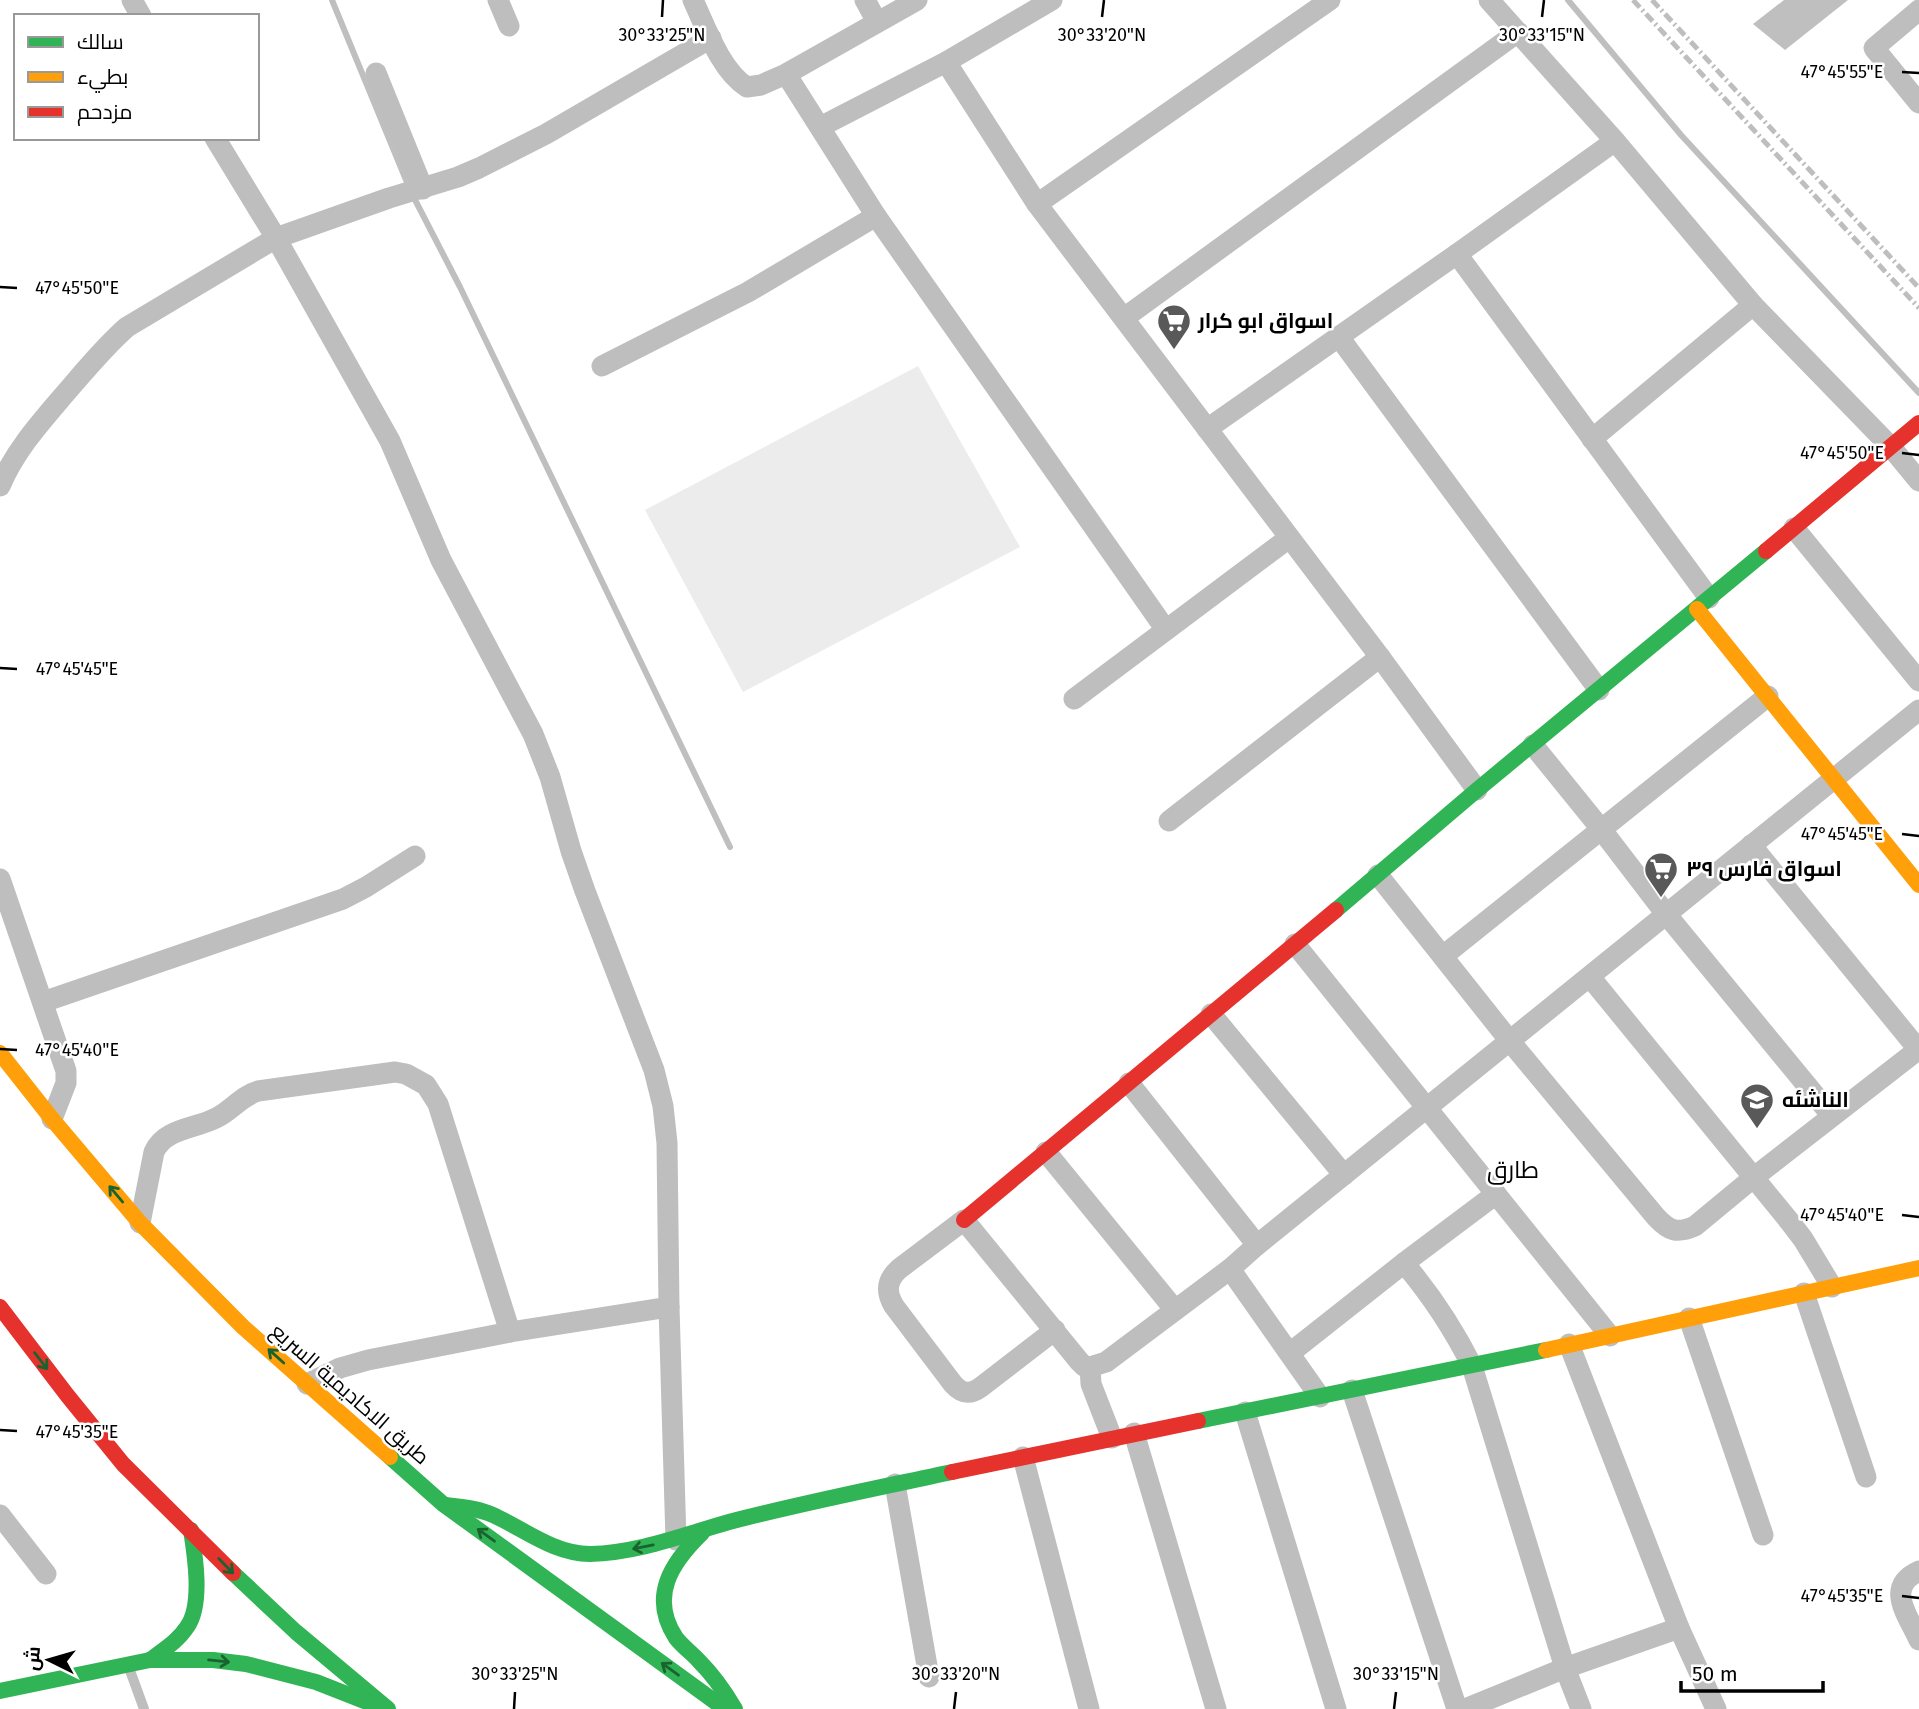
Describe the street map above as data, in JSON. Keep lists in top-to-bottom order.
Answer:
{
  "streets": {
    "main road": ["طريق الاكاديمية السريع"]
  },
  "one_way": ["طريق الاكاديمية السريع"],
  "districts": ["طارق"],
  "places": {
    "supermarket": ["اسواق ابو كرار", "اسواق فارس ٣٩"],
    "school or university": ["الناشئه"]
  },
  "legend": ["سالك", "بطيء", "مزدحم"],
  "scale_bar": "50 m",
  "north": "left",
  "coordinates": [
    "30°33'25\"N",
    "30°33'20\"N",
    "30°33'15\"N",
    "47°45'55\"E",
    "47°45'50\"E",
    "47°45'45\"E",
    "47°45'40\"E",
    "47°45'35\"E"
  ]
}
